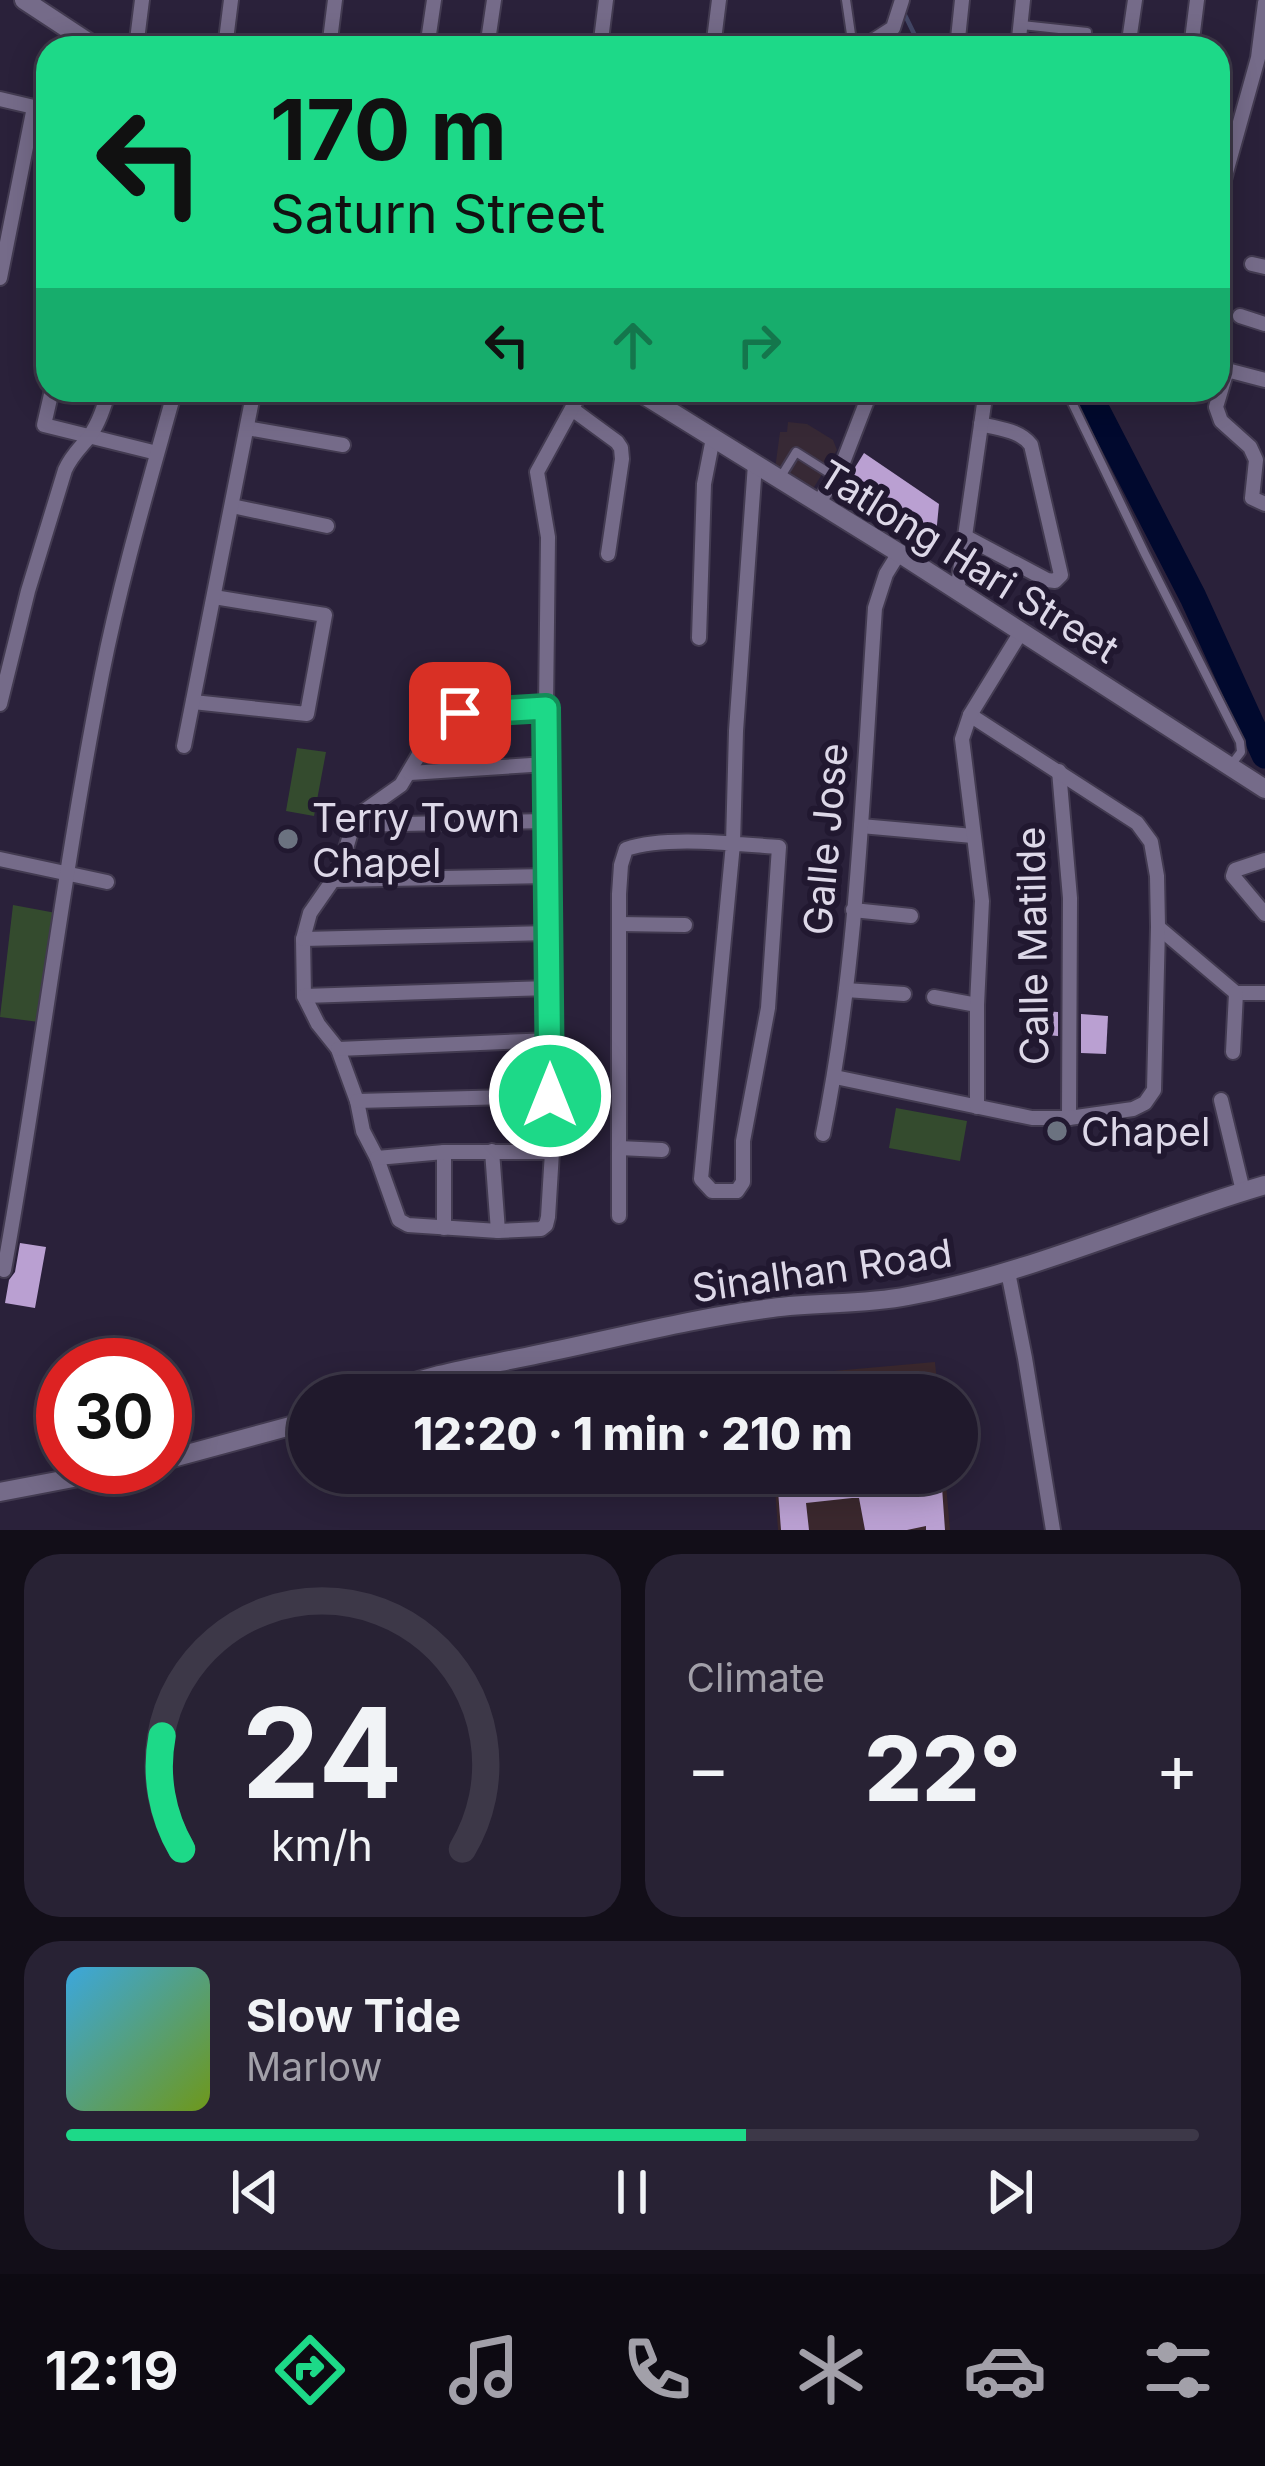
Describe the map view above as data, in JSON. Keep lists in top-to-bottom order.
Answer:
{
  "streets": {
    "street": [
      "Tatlong Hari Street",
      "Galle Jose",
      "Calle Matilde",
      "Sinalhan Road"
    ]
  },
  "crossings": [
    ["Tatlong Hari Street", "Galle Jose"]
  ],
  "places": ["Terry Town Chapel", "Chapel"],
  "page": {
    "turn": ["170 m", "Saturn Street"],
    "limit": "30",
    "trip": "12:20 · 1 min · 210 m",
    "tile": "Climate",
    "heat": ["−", "22°", "+"],
    "song": ["Slow Tide", "Marlow"],
    "tabs": "12:19",
    "gauge": ["24", "km/h"]
  }
}
